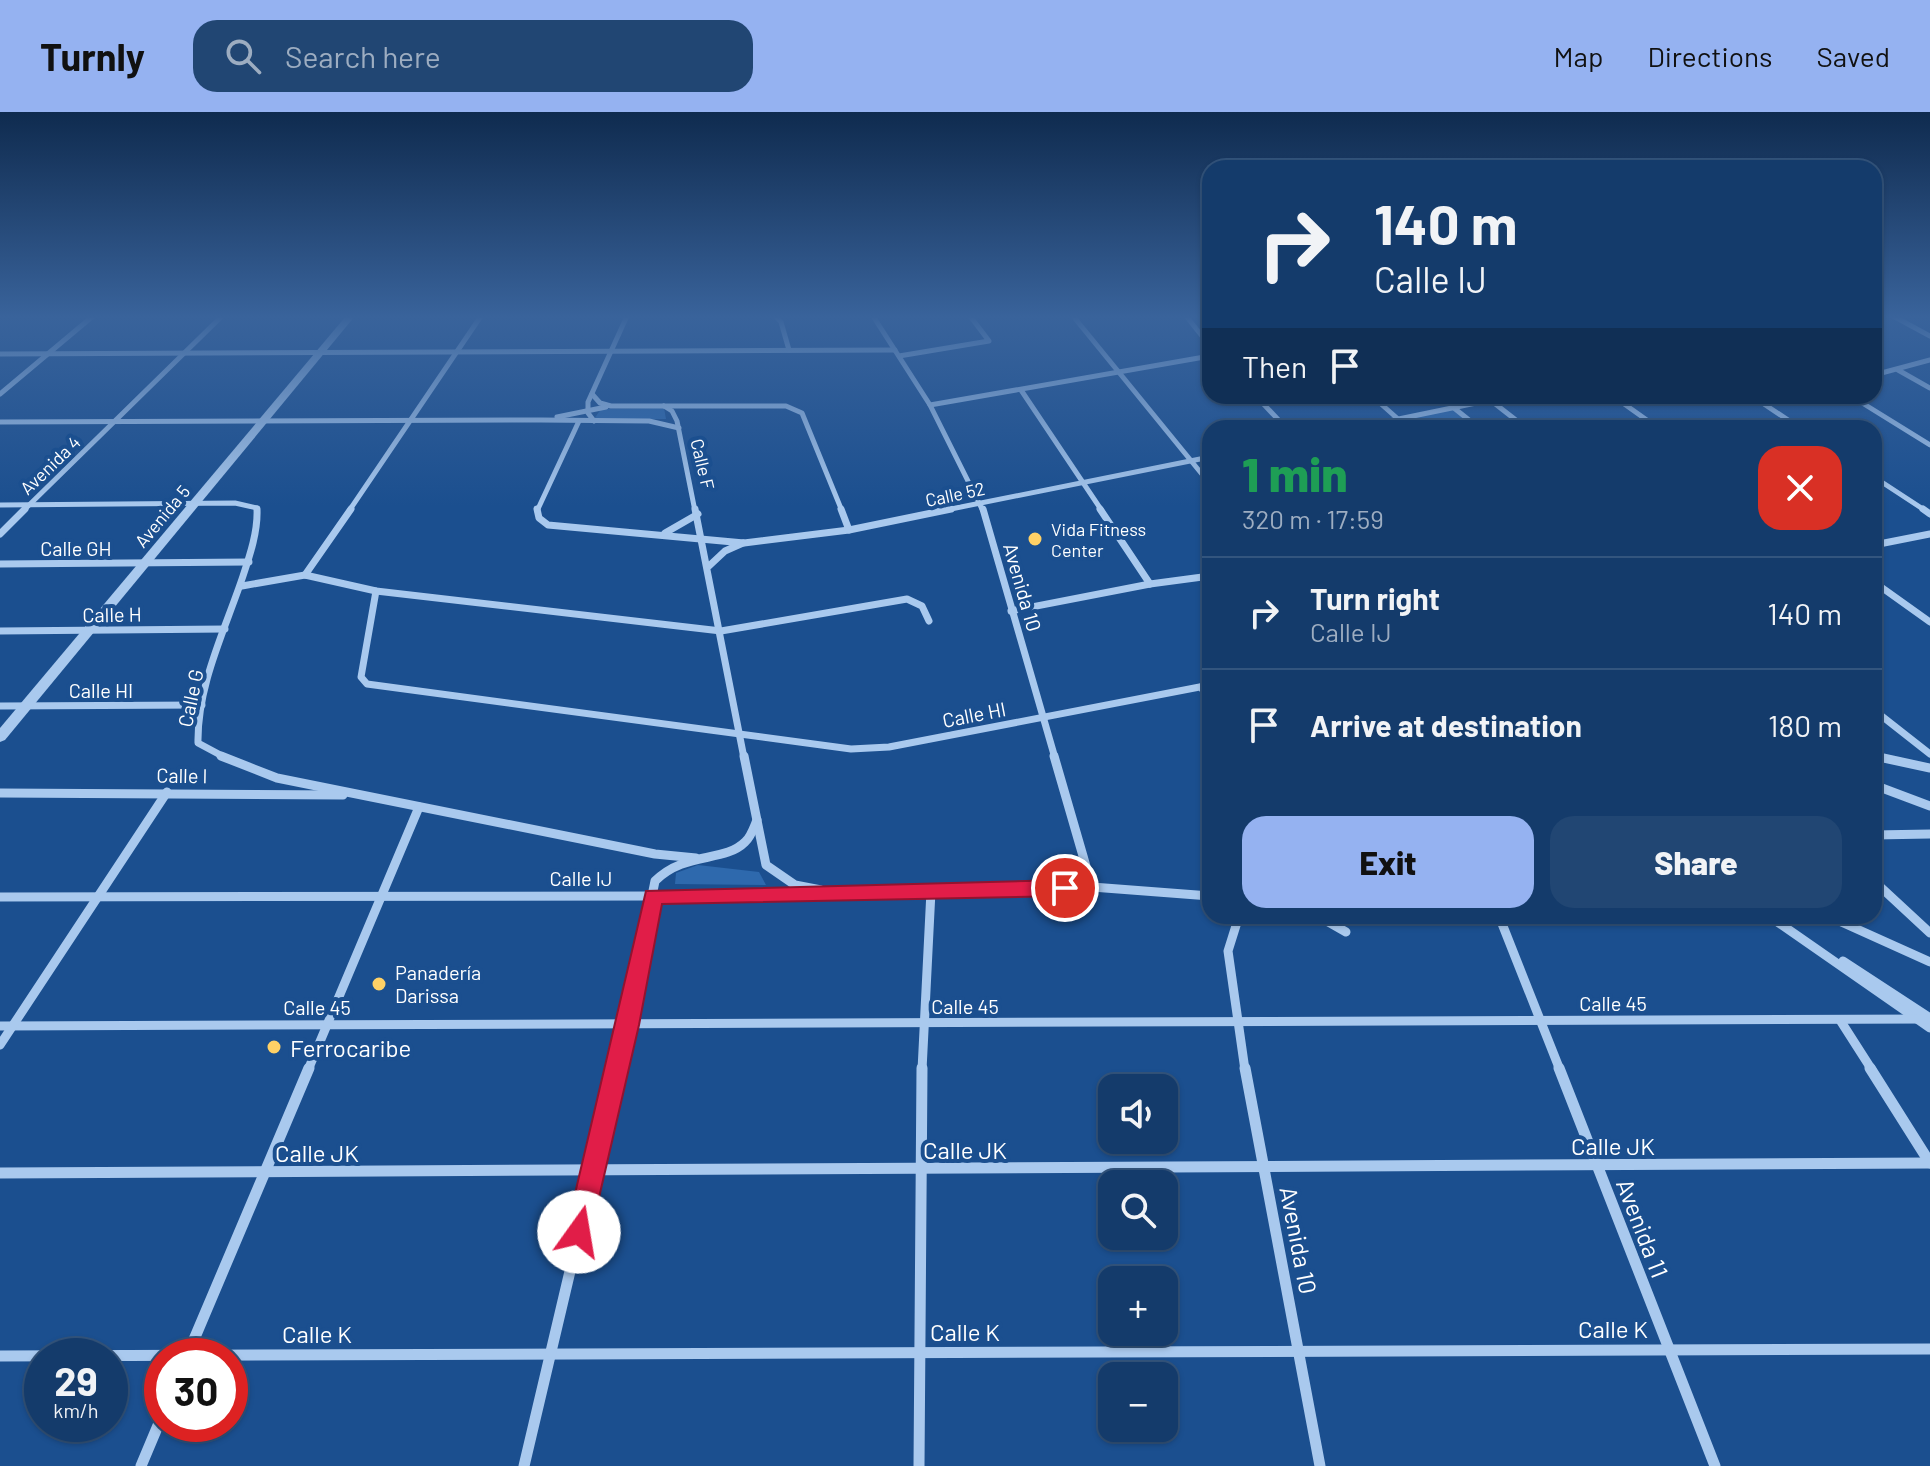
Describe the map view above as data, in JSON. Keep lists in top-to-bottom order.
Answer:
{
  "streets": {
    "street": [
      "Calle F",
      "Avenida 4",
      "Calle 52",
      "Avenida 5",
      "Calle GH",
      "Avenida 10",
      "Calle H",
      "Calle HI",
      "Calle G",
      "Calle I",
      "Calle IJ",
      "Calle 45",
      "Calle JK",
      "Avenida 11",
      "Calle K"
    ]
  },
  "crossings": [
    ["Calle F", "Avenida 4"],
    ["Calle F", "Calle 52"],
    ["Calle F", "Avenida 5"],
    ["Calle F", "Calle HI"],
    ["Calle F", "Calle IJ"],
    ["Avenida 4", "Calle G"],
    ["Calle 52", "Avenida 10"],
    ["Avenida 5", "Calle GH"],
    ["Avenida 5", "Calle H"],
    ["Avenida 5", "Calle HI"],
    ["Avenida 5", "Calle G"],
    ["Calle GH", "Calle G"],
    ["Avenida 10", "Calle HI"],
    ["Avenida 10", "Calle IJ"],
    ["Avenida 10", "Calle 45"],
    ["Avenida 10", "Calle JK"],
    ["Avenida 10", "Calle K"],
    ["Calle H", "Calle G"],
    ["Calle HI", "Calle G"],
    ["Calle G", "Calle I"],
    ["Calle 45", "Avenida 11"],
    ["Calle JK", "Avenida 11"],
    ["Avenida 11", "Calle K"]
  ],
  "places": ["Vida Fitness Center", "Panadería Darissa", "Ferrocaribe"],
  "page": {
    "header": "Turnly",
    "search": "Search here",
    "nav": ["Map", "Directions", "Saved"],
    "turn": ["140 m", "Calle IJ"],
    "then": "Then",
    "heading": ["1 min", "320 m · 17:59"],
    "list": [
      {
        "name": "Turn right",
        "note": "Calle IJ",
        "value": "140 m"
      },
      {
        "name": "Arrive at destination",
        "value": "180 m"
      }
    ],
    "buttons": ["Exit", "Share"],
    "map_buttons": ["+", "−"],
    "speed": "29 km/h",
    "limit": "30"
  }
}
